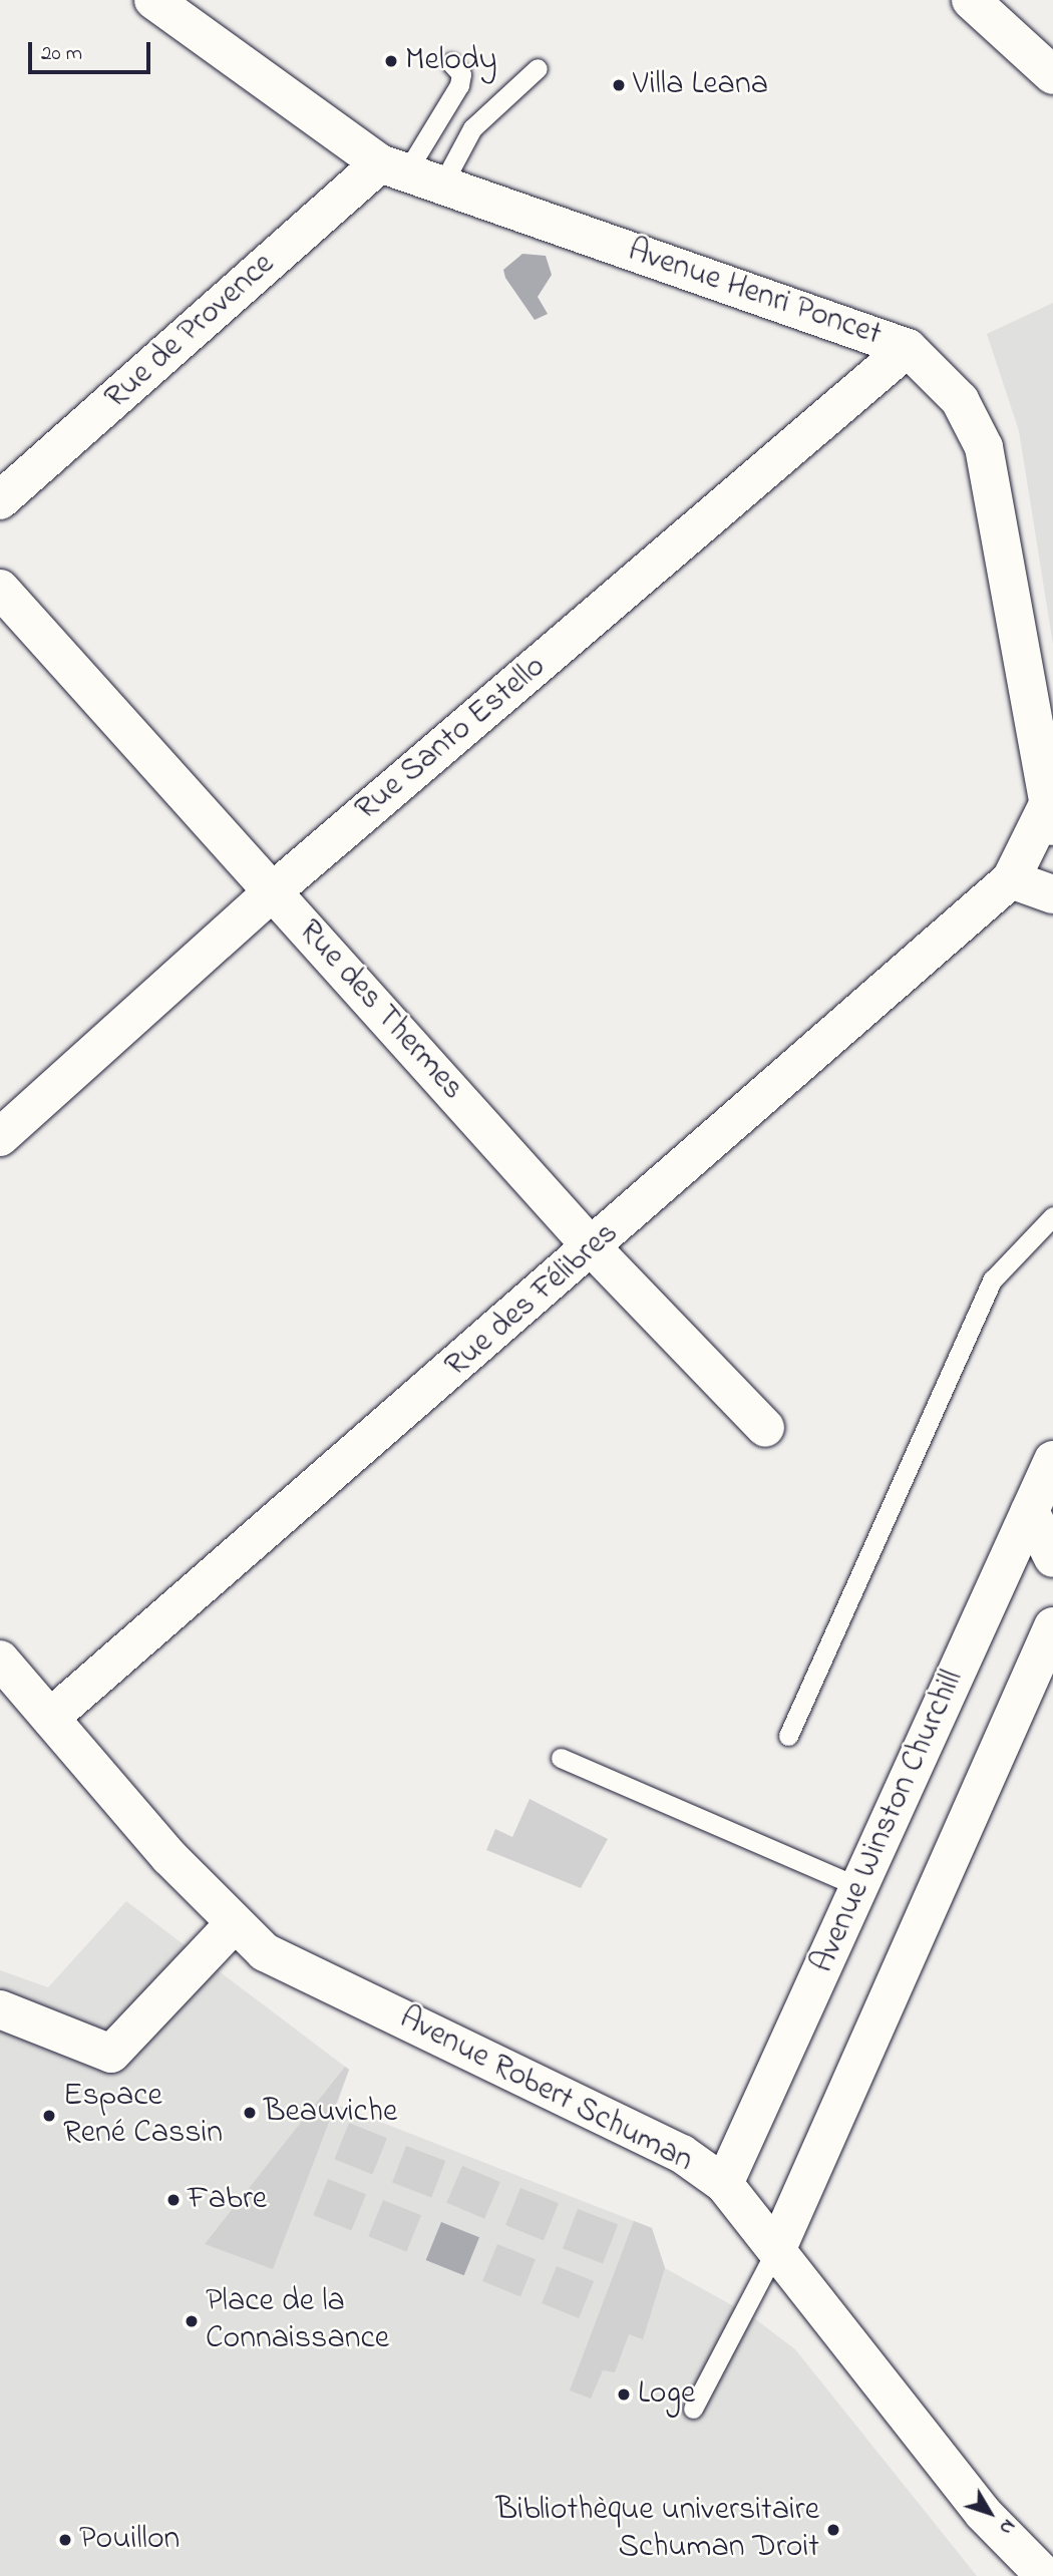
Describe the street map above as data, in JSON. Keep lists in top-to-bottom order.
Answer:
{
  "streets": {
    "street": [
      "Avenue Henri Poncet",
      "Rue de Provence",
      "Rue Santo Estello",
      "Rue des Thermes",
      "Rue des Félibres",
      "Avenue Winston Churchill",
      "Avenue Robert Schuman"
    ]
  },
  "crossings": [
    ["Avenue Henri Poncet", "Rue de Provence"],
    ["Avenue Henri Poncet", "Rue Santo Estello"],
    ["Avenue Henri Poncet", "Rue des Félibres"],
    ["Rue Santo Estello", "Rue des Thermes"],
    ["Rue des Thermes", "Rue des Félibres"],
    ["Rue des Félibres", "Avenue Robert Schuman"],
    ["Avenue Winston Churchill", "Avenue Robert Schuman"]
  ],
  "places": [
    "Melody",
    "Villa Leana",
    "Beauviche",
    "Espace René Cassin",
    "Fabre",
    "Place de la Connaissance",
    "Loge",
    "Bibliothèque universitaire Schuman Droit",
    "Pouillon"
  ],
  "scale_bar": "20 m",
  "north": "bottom right"
}
